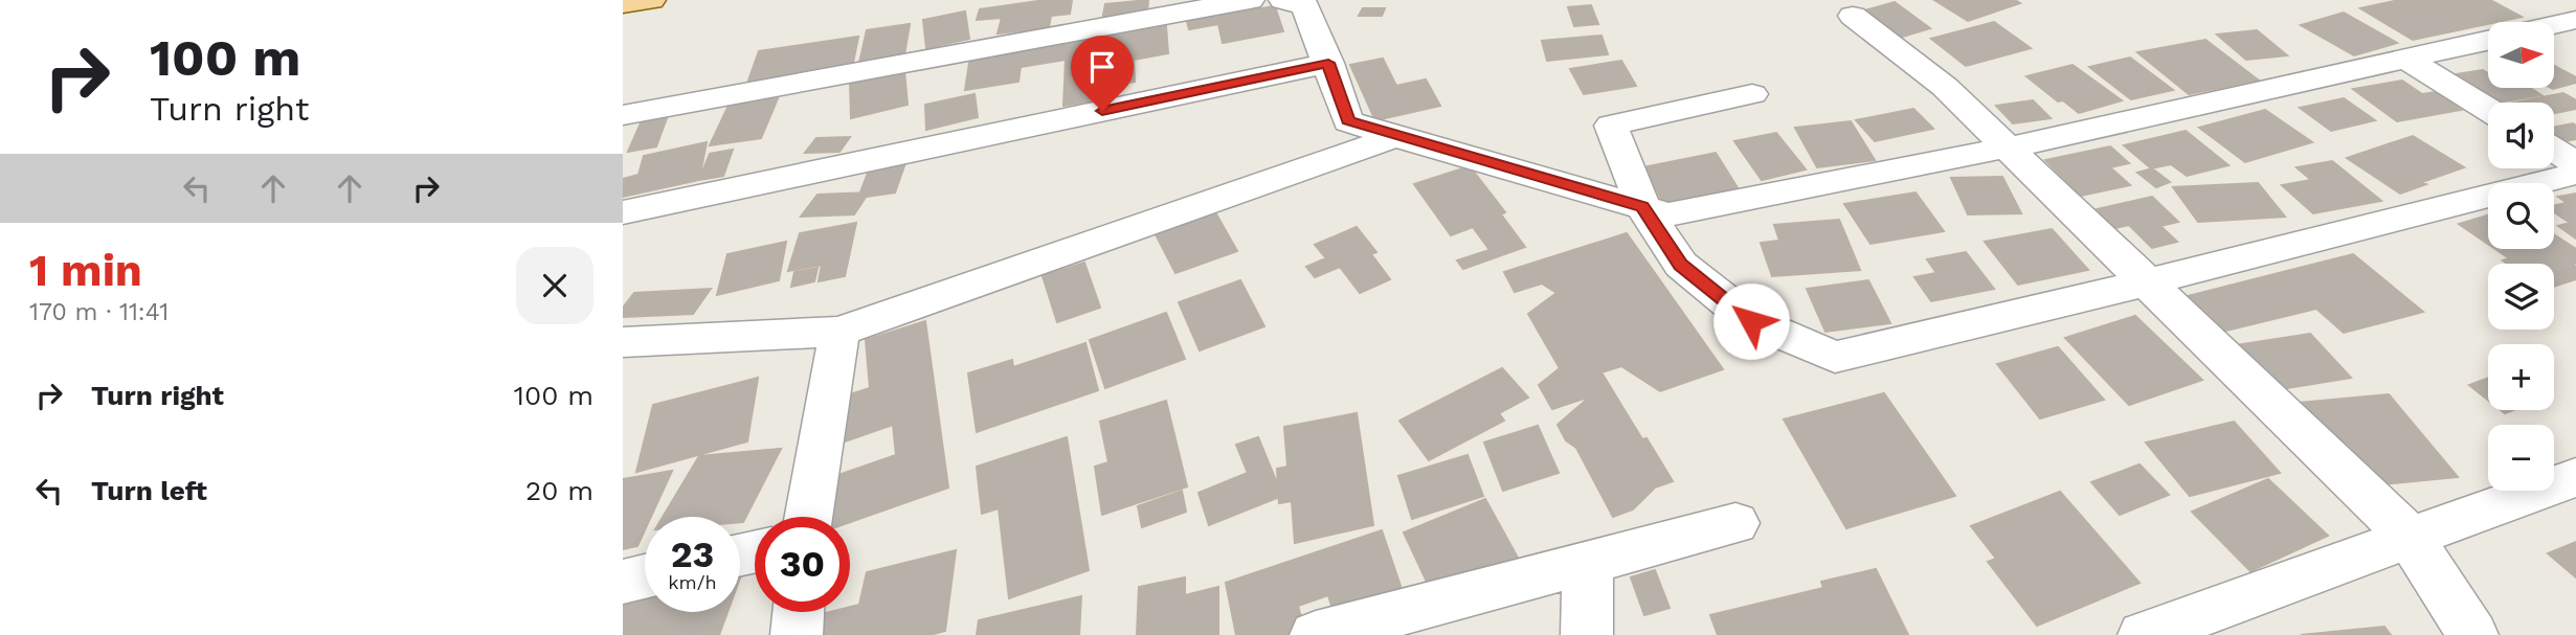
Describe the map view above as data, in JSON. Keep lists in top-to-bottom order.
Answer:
{
  "north": "right",
  "page": {
    "turn": ["100 m", "Turn right"],
    "map_buttons": ["+", "−"],
    "heading": ["1 min", "170 m · 11:41"],
    "list": [
      {
        "name": "Turn right",
        "value": "100 m"
      },
      {
        "name": "Turn left",
        "value": "20 m"
      }
    ],
    "speed": "23 km/h",
    "limit": "30"
  }
}
